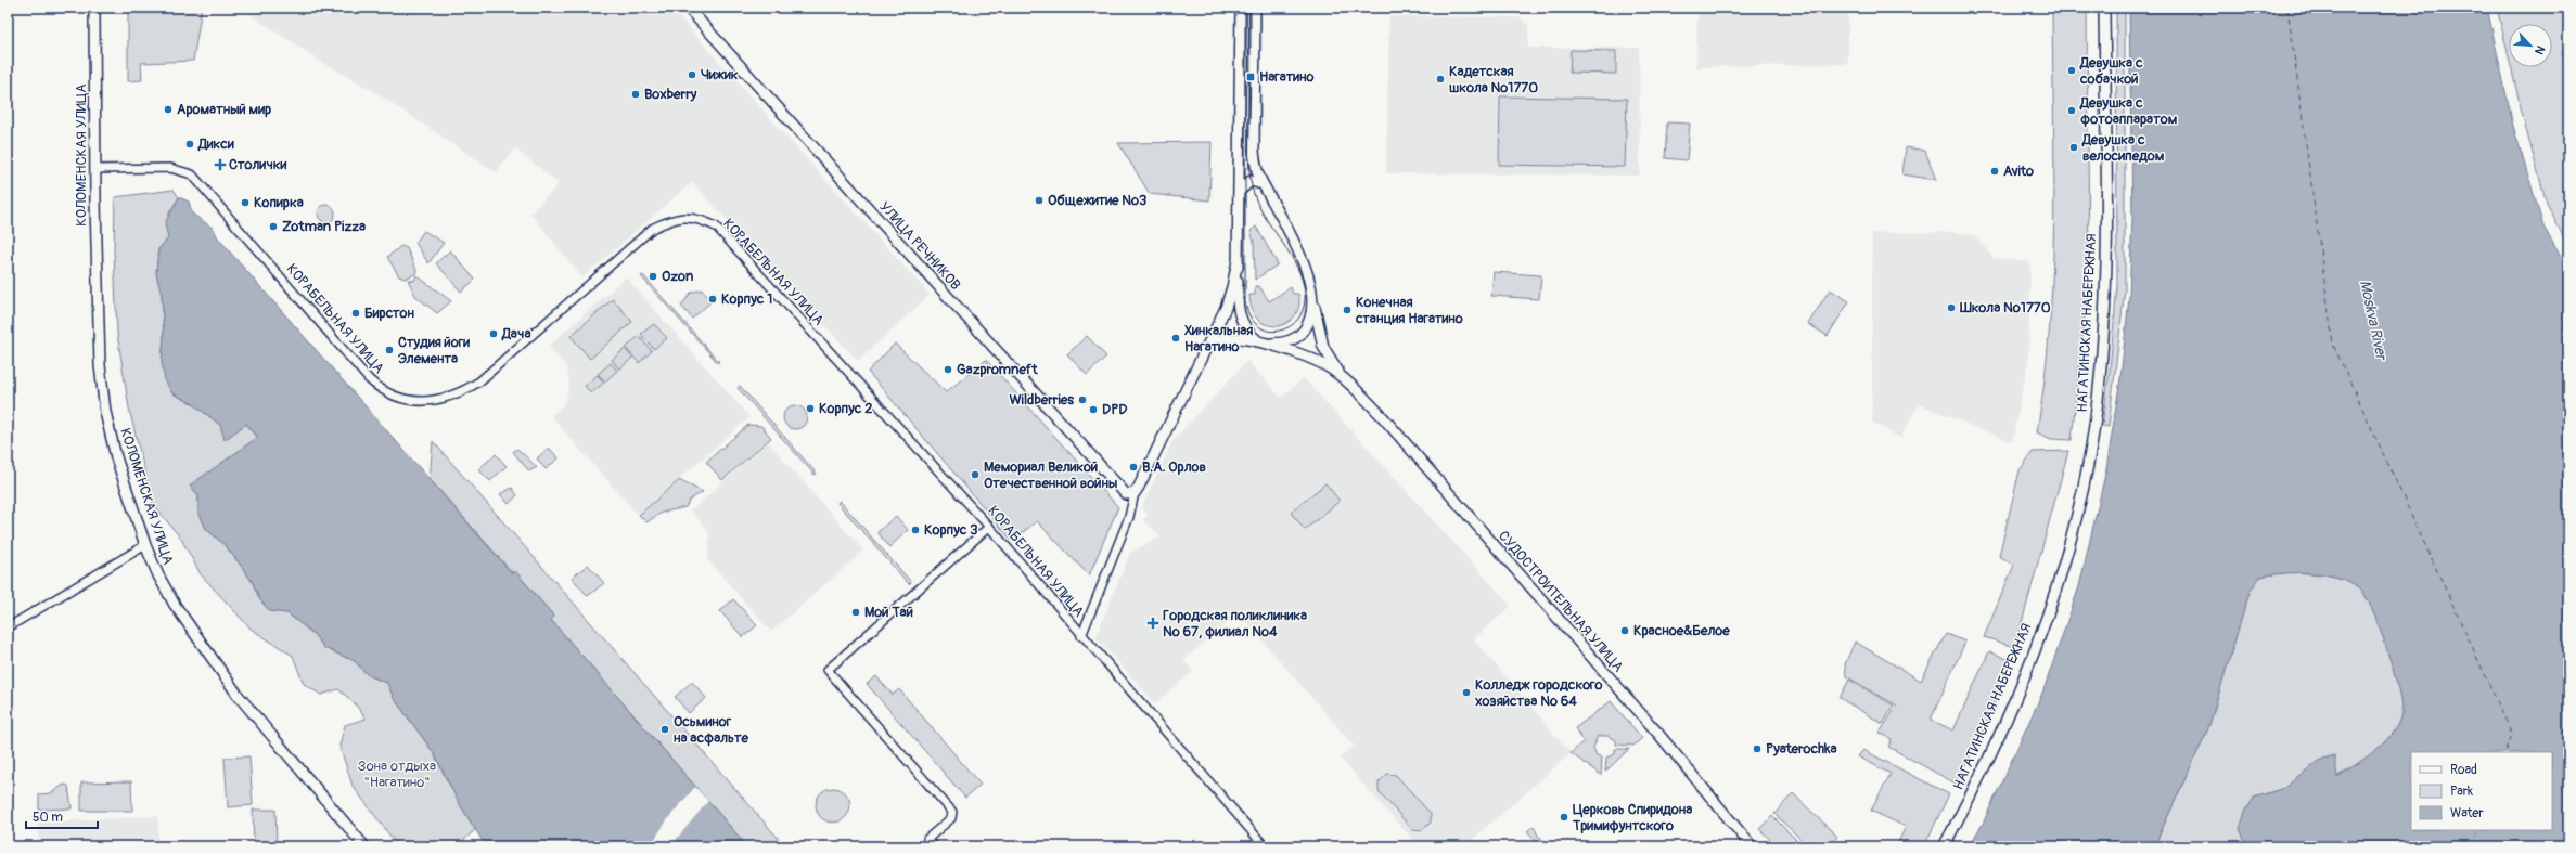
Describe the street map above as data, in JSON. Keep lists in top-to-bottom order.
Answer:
{
  "streets": {
    "street": [
      "КОЛОМЕНСКАЯ УЛИЦА",
      "УЛИЦА РЕЧНИКОВ",
      "КОРАБЕЛЬНАЯ УЛИЦА",
      "НАГАТИНСКАЯ НАБЕРЕЖНАЯ",
      "СУДОСТРОИТЕЛЬНАЯ УЛИЦА"
    ]
  },
  "crossings": [
    ["КОЛОМЕНСКАЯ УЛИЦА", "КОРАБЕЛЬНАЯ УЛИЦА"]
  ],
  "water": ["Moskva River"],
  "parks": ["Зона отдыха \"Нагатино\""],
  "places": {
    "other": [
      "Девушка с собачкой",
      "Чижик",
      "Кадетская школа №1770",
      "Boxberry",
      "Ароматный мир",
      "Девушка с фотоаппаратом",
      "Дикси",
      "Девушка с велосипедом",
      "Avito",
      "Общежитие №3",
      "Копирка",
      "Zotman Pizza",
      "Ozon",
      "Корпус 1",
      "Школа №1770",
      "Конечная станция Нагатино",
      "Бирстон",
      "Дача",
      "Хинкальная Нагатино",
      "Студия йоги Элемента",
      "Gazpromneft",
      "Wildberries",
      "Корпус 2",
      "DPD",
      "В.А. Орлов",
      "Мемориал Великой Отечественной войны",
      "Корпус 3",
      "Мой Тай",
      "Красное&Белое",
      "Колледж городского хозяйства № 64",
      "Осьминог на асфальте",
      "Pyaterochka",
      "Церковь Спиридона Тримифунтского"
    ],
    "transit": ["Нагатино"],
    "health": ["Столички", "Городская поликлиника № 67, филиал №4"]
  },
  "legend": ["Road", "Park", "Water"],
  "scale_bar": "50 m",
  "north": "bottom right"
}
